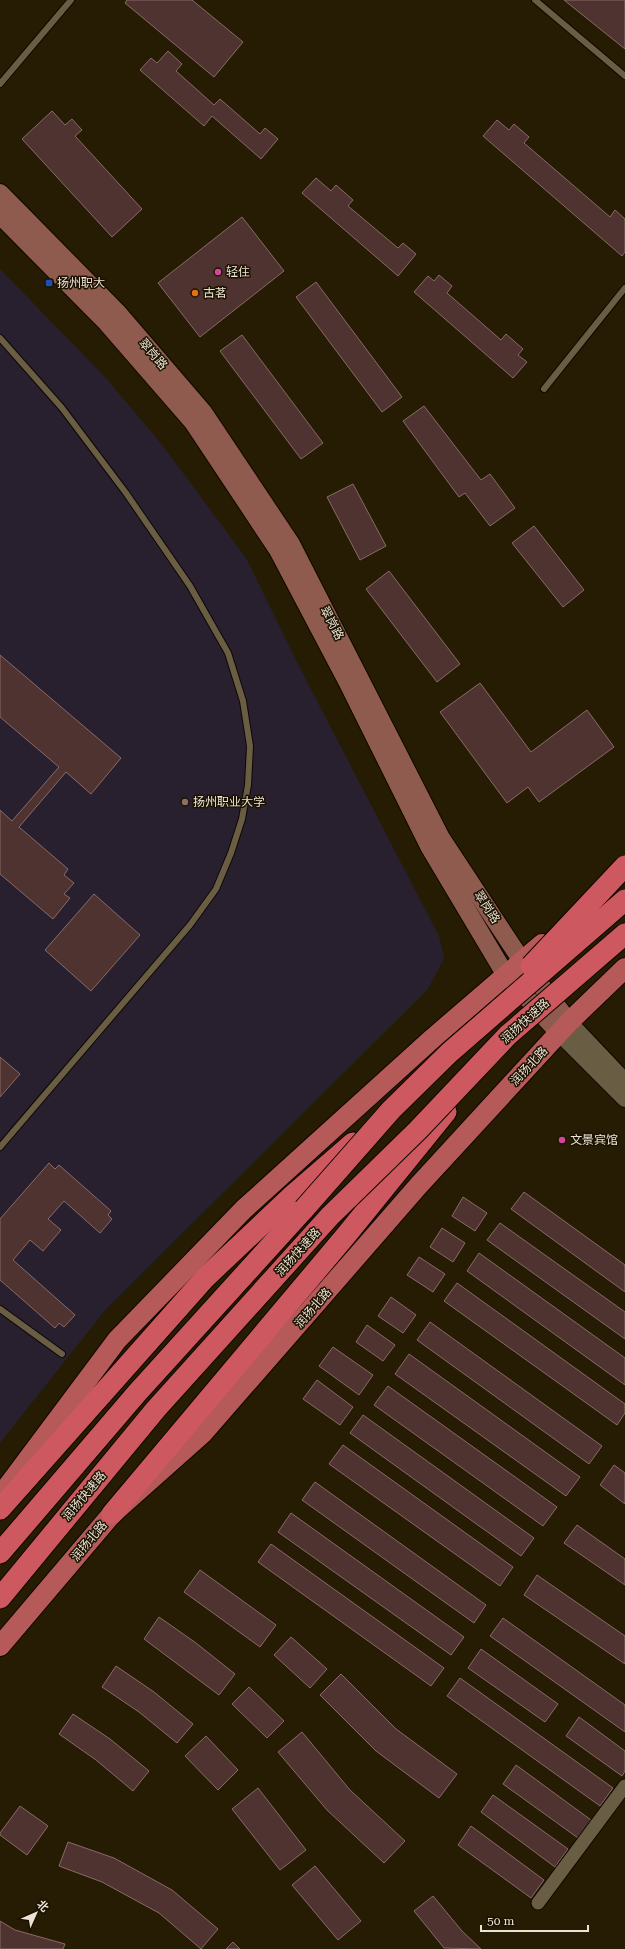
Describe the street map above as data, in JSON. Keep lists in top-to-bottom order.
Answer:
{
  "streets": {
    "highway": ["润扬快速路"],
    "main road": ["翠岗路", "润扬北路"]
  },
  "crossings": [
    ["翠岗路", "润扬北路"]
  ],
  "places": {
    "other": [
      "轻住",
      "古茗",
      "扬州职业大学",
      "文景宾馆"
    ],
    "transit": ["扬州职大"]
  },
  "scale_bar": "50 m",
  "north": "top right"
}
